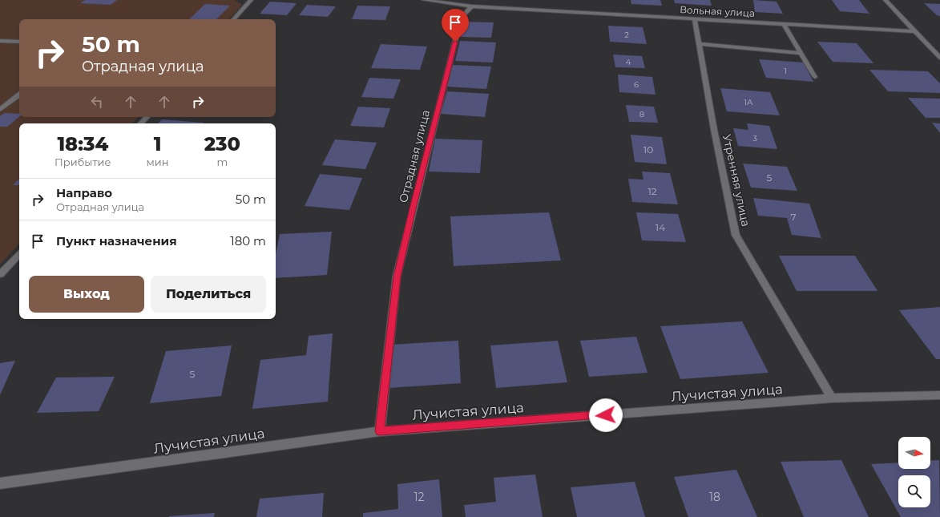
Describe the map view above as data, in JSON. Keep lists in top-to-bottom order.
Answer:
{
  "streets": {
    "street": [
      "Вольная улица",
      "Отрадная улица",
      "Утренняя улица",
      "Лучистая улица"
    ]
  },
  "crossings": [
    ["Вольная улица", "Отрадная улица"],
    ["Вольная улица", "Утренняя улица"],
    ["Отрадная улица", "Лучистая улица"],
    ["Утренняя улица", "Лучистая улица"]
  ],
  "house_numbers": [
    "2",
    "4",
    "1",
    "6",
    "1А",
    "8",
    "3",
    "10",
    "5",
    "12",
    "7",
    "14",
    "5",
    "12",
    "18"
  ],
  "north": "right",
  "page": {
    "turn": ["50 m", "Отрадная улица"],
    "eta": [
      "18:34",
      "Прибытие",
      "1",
      "мин",
      "230",
      "m"
    ],
    "list": [
      {
        "name": "Направо",
        "note": "Отрадная улица",
        "value": "50 m"
      },
      {
        "name": "Пункт назначения",
        "value": "180 m"
      }
    ],
    "buttons": ["Выход", "Поделиться"]
  }
}
